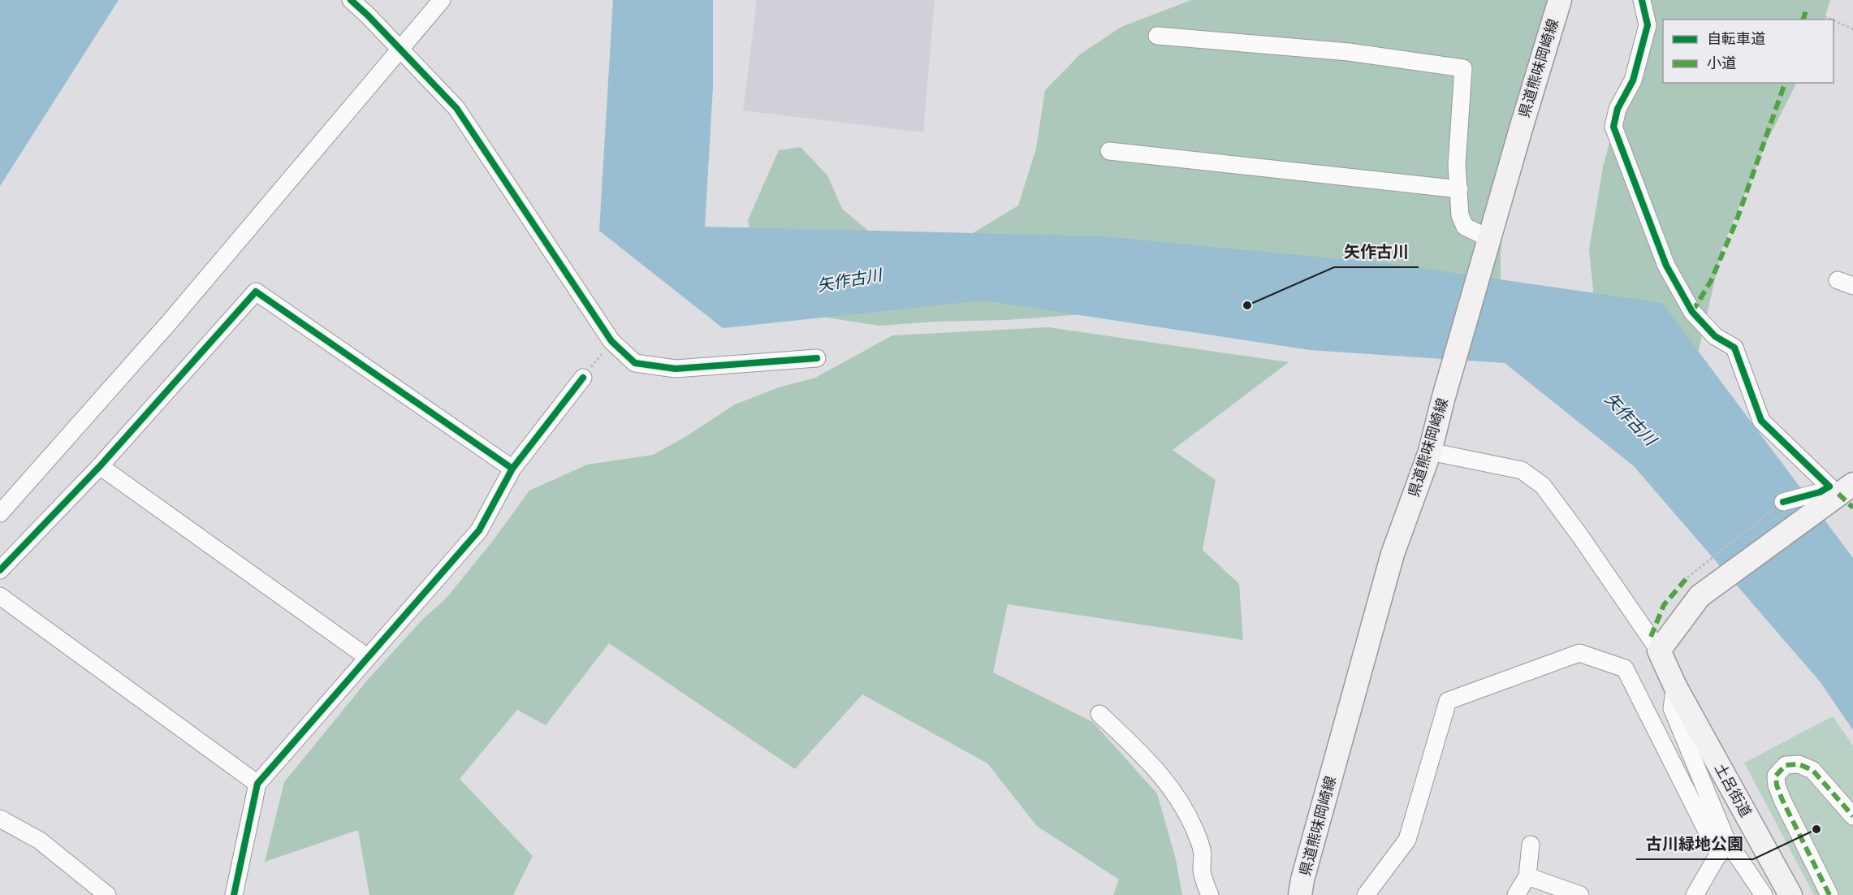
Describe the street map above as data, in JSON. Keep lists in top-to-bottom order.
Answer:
{
  "streets": {
    "main road": ["県道熊味岡崎線", "土呂街道"]
  },
  "water": ["矢作古川"],
  "places": ["矢作古川", "古川緑地公園"],
  "legend": ["自転車道", "小道"]
}
